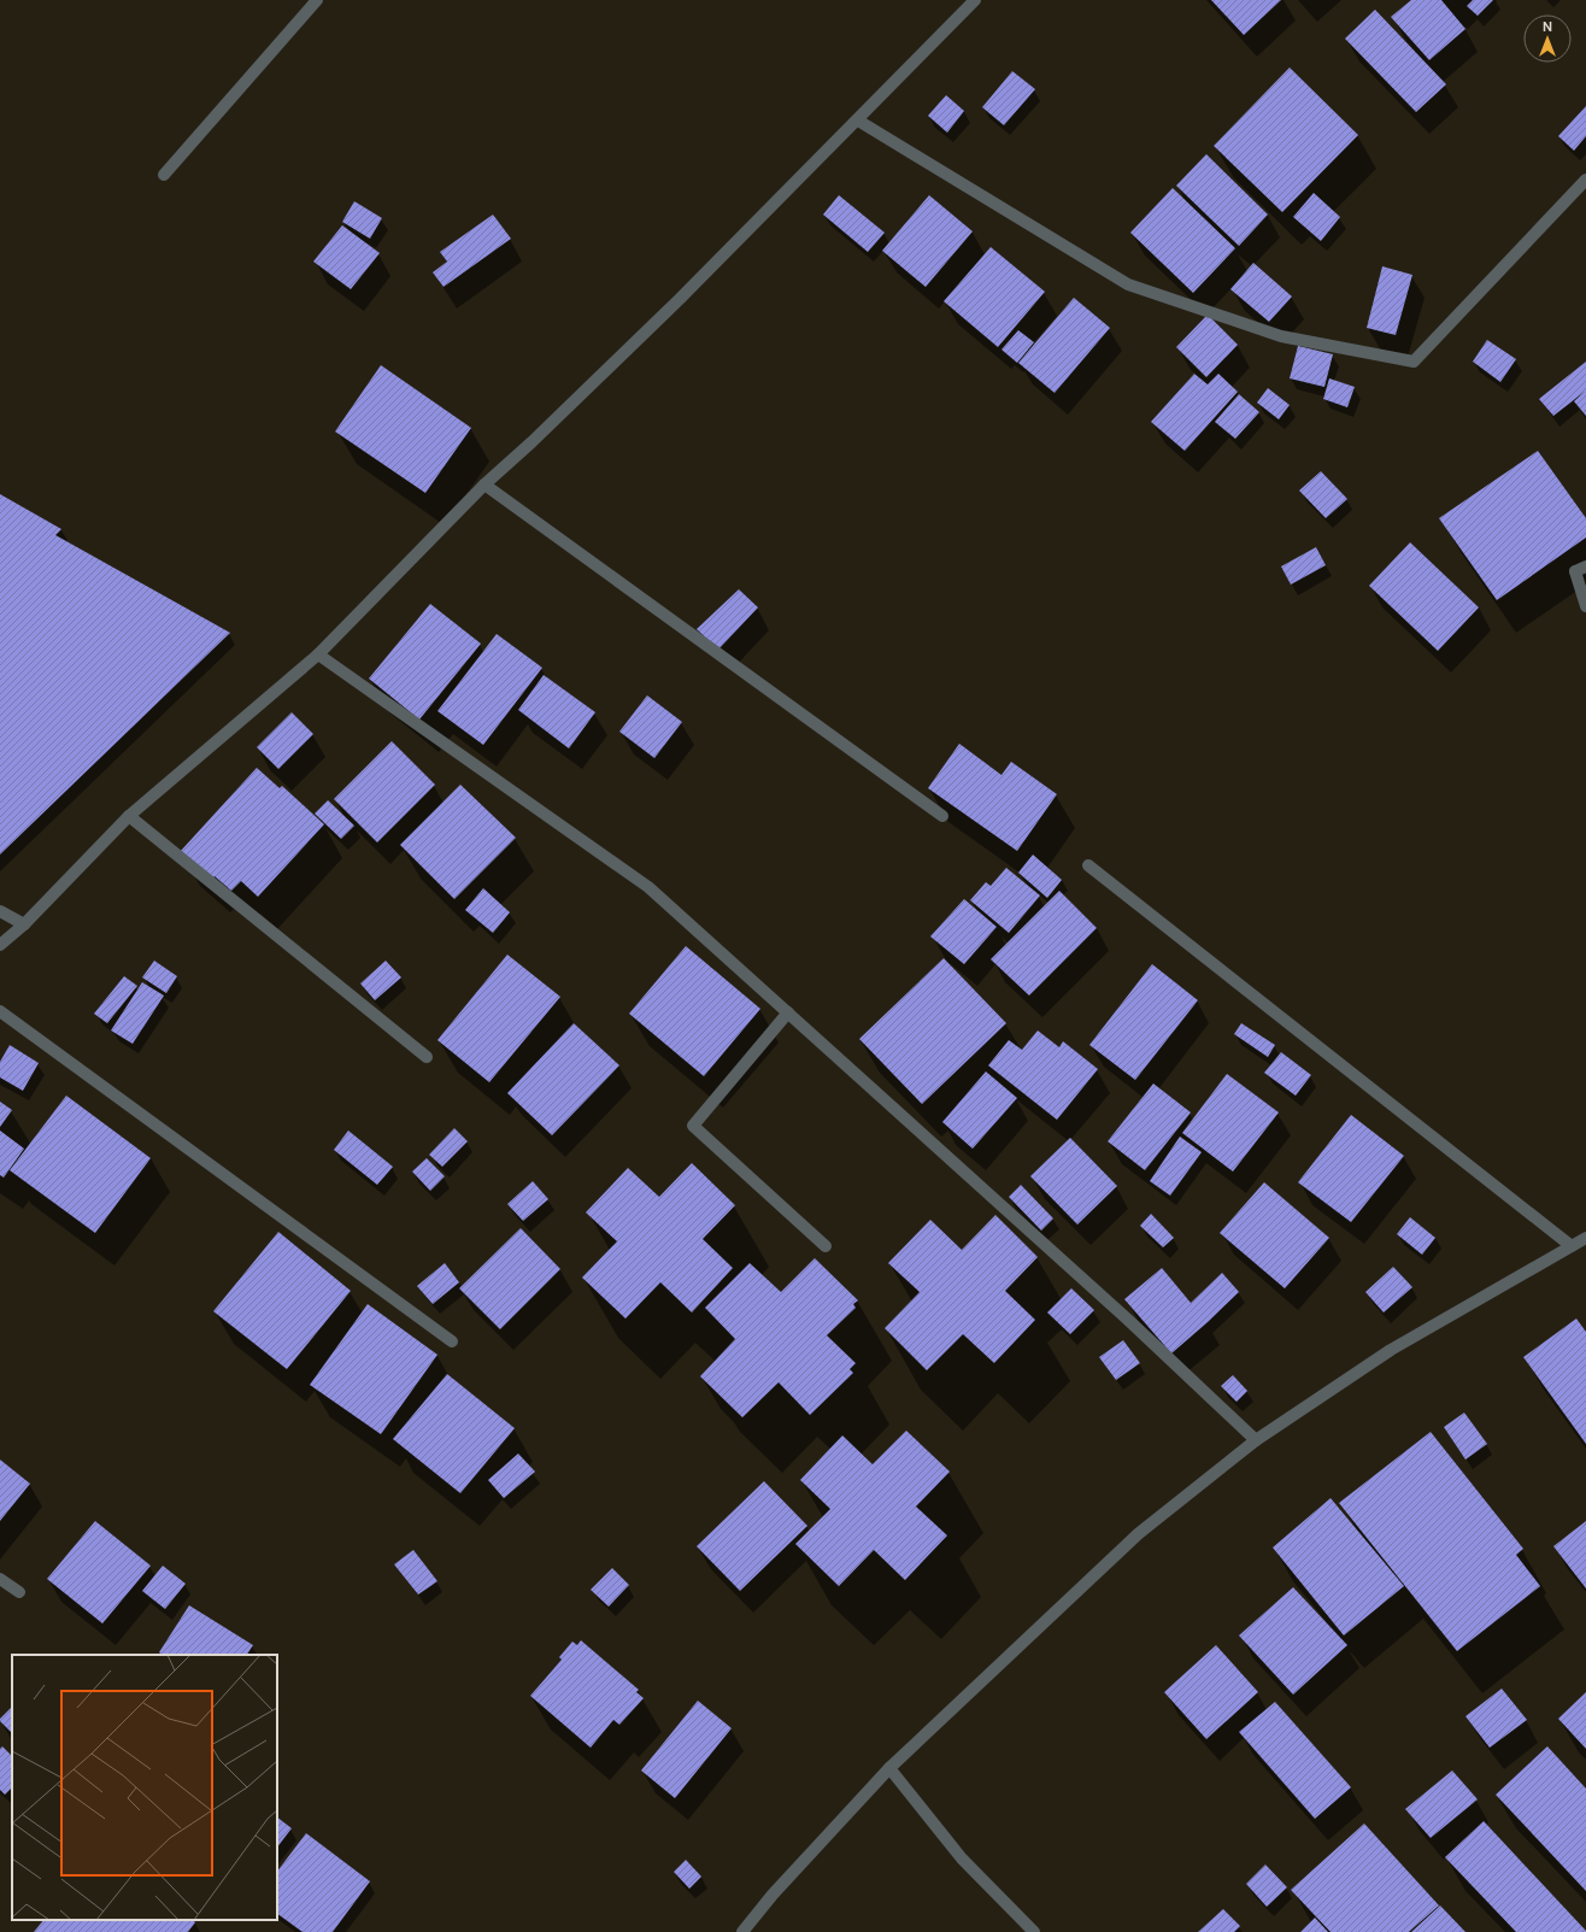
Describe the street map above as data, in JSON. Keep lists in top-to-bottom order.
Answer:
{
  "north": "top"
}
